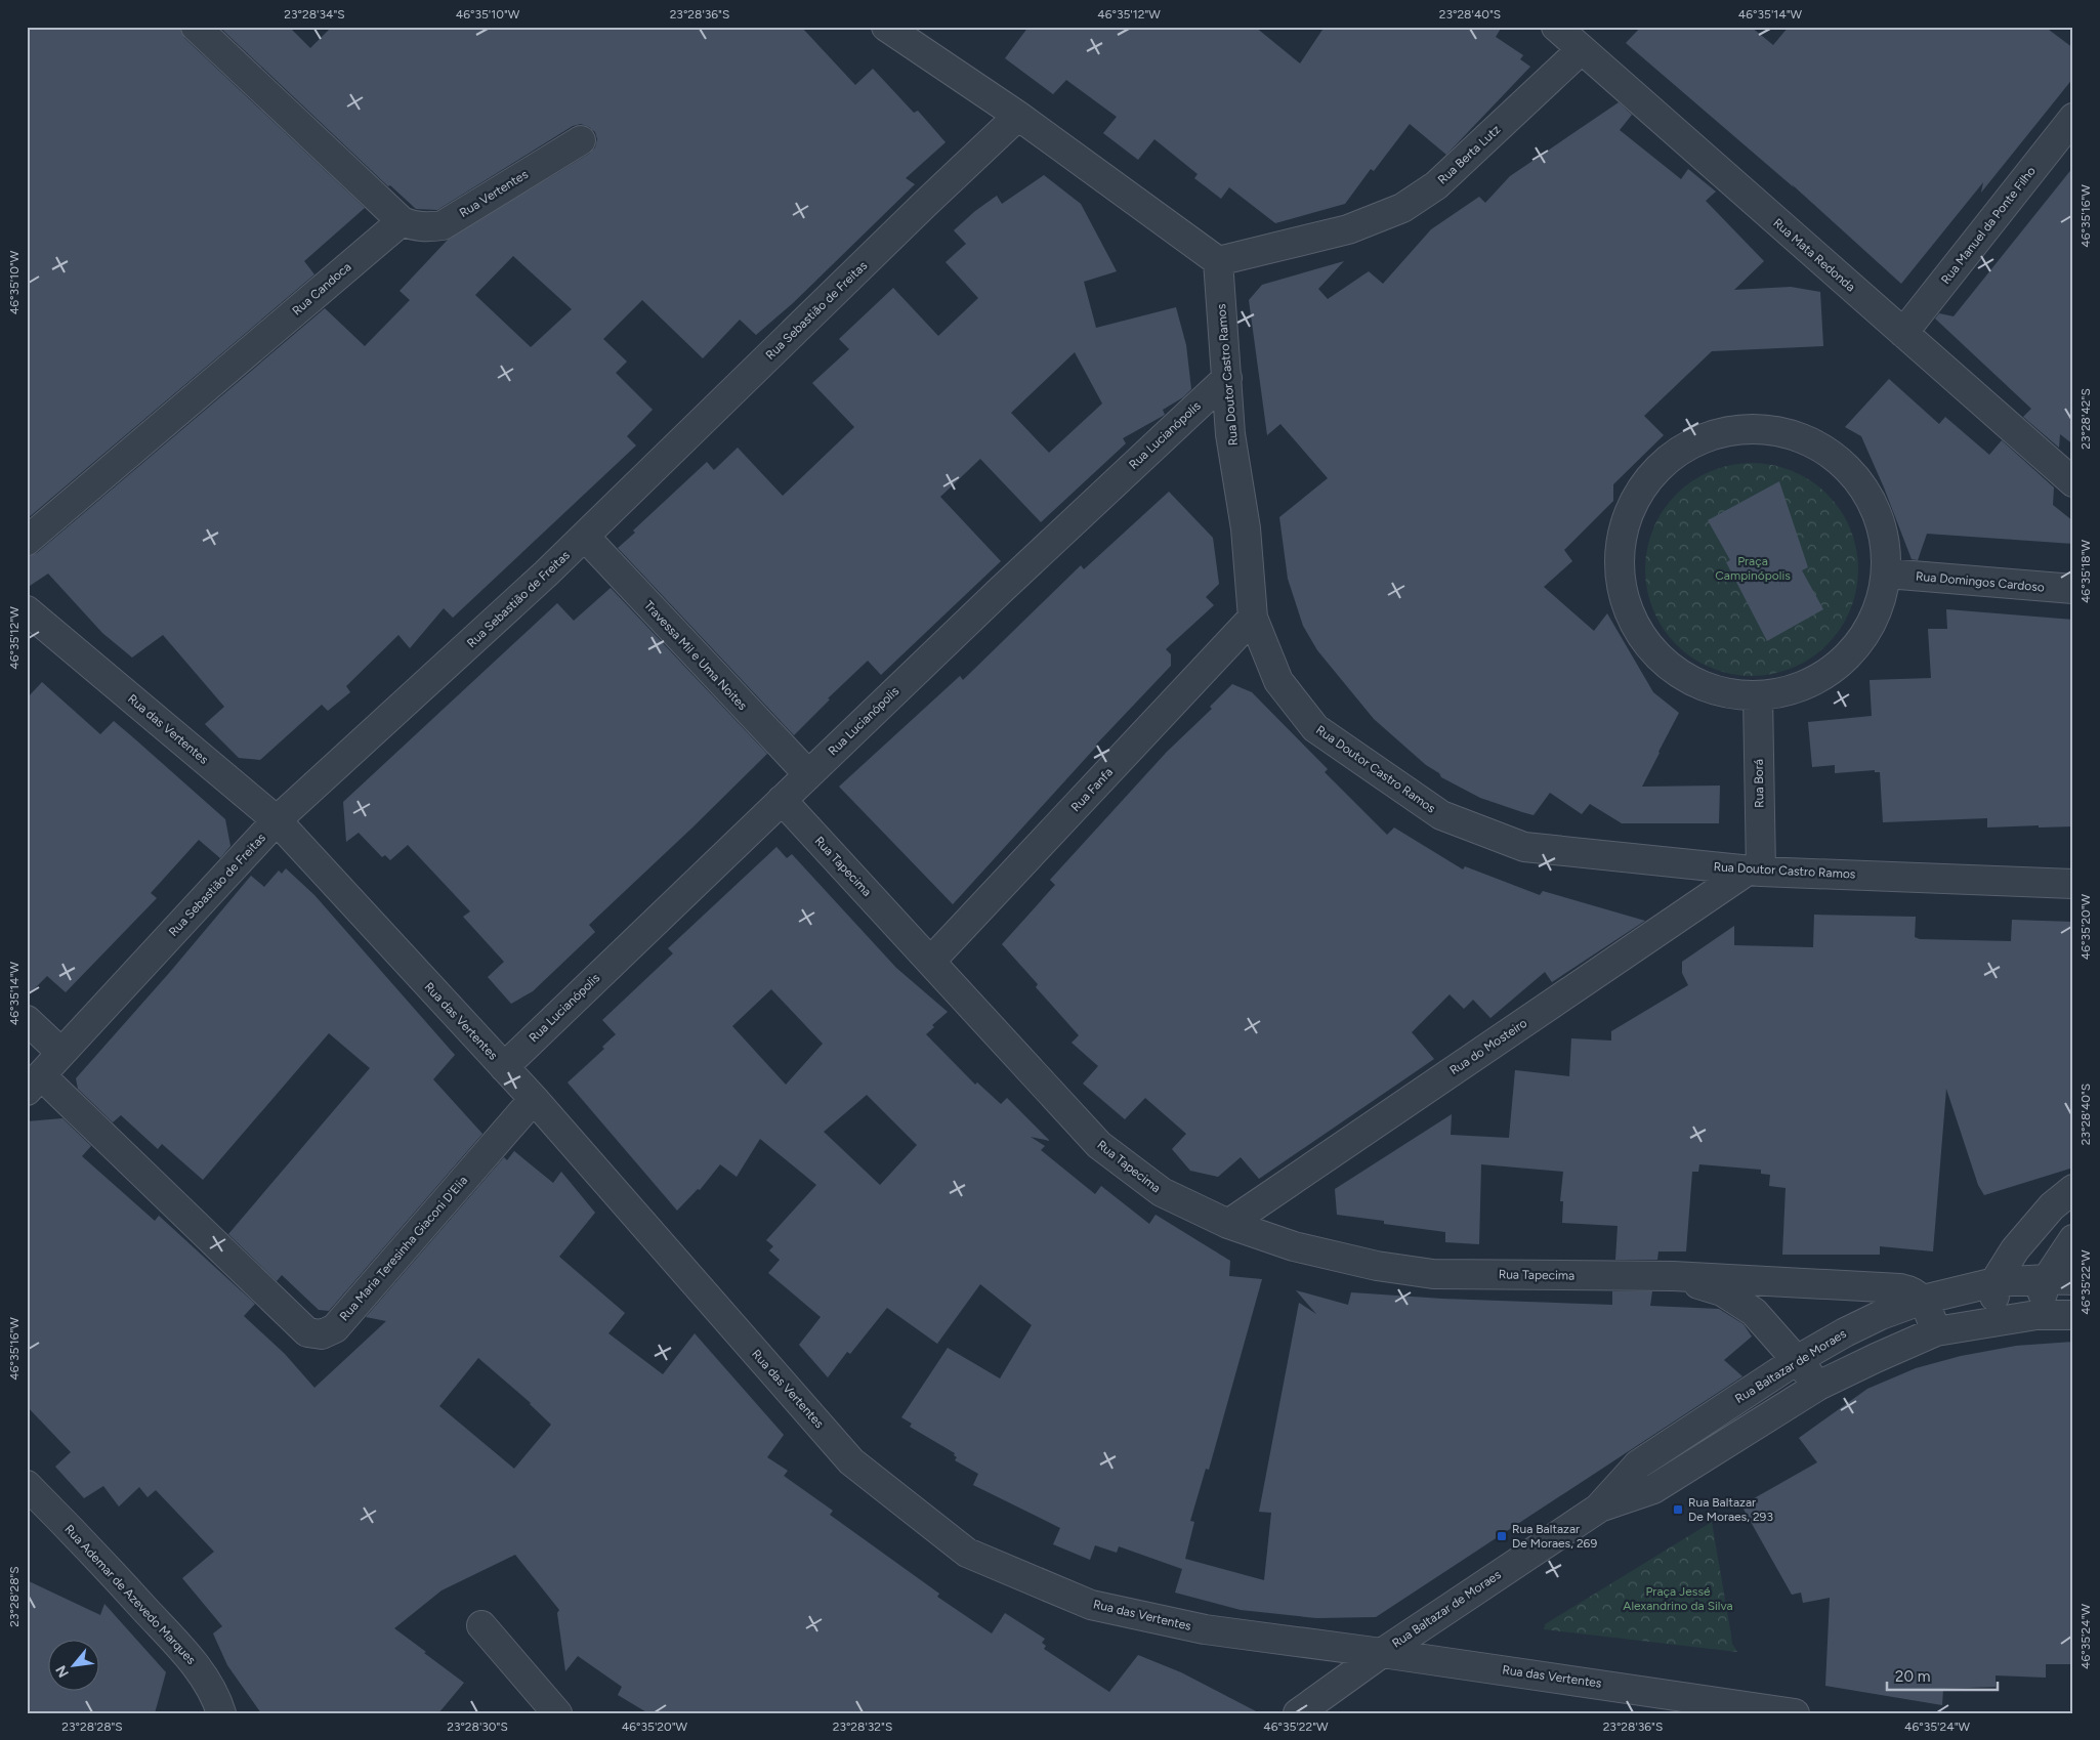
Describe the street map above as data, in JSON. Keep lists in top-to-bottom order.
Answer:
{
  "streets": {
    "street": [
      "Rua Berta Lutz",
      "Rua Vertentes",
      "Rua Manuel da Ponte Filho",
      "Rua Mata Redonda",
      "Rua Candoca",
      "Rua Sebastião de Freitas",
      "Rua Doutor Castro Ramos",
      "Rua Lucianópolis",
      "Rua Domingos Cardoso",
      "Travessa Mil e Uma Noites",
      "Rua das Vertentes",
      "Rua Borá",
      "Rua Fanfa",
      "Rua Tapecima",
      "Rua do Mosteiro",
      "Rua Maria Teresinha Giaconi D'Elia",
      "Rua Baltazar de Moraes",
      "Rua Ademar de Azevedo Marques"
    ]
  },
  "crossings": [
    ["Rua Berta Lutz", "Rua Mata Redonda"],
    ["Rua Berta Lutz", "Rua Doutor Castro Ramos"],
    ["Rua Vertentes", "Rua Candoca"],
    ["Rua Manuel da Ponte Filho", "Rua Mata Redonda"],
    ["Rua Sebastião de Freitas", "Travessa Mil e Uma Noites"],
    ["Rua Sebastião de Freitas", "Rua das Vertentes"],
    ["Rua Sebastião de Freitas", "Rua Maria Teresinha Giaconi D'Elia"],
    ["Rua Doutor Castro Ramos", "Rua Lucianópolis"],
    ["Rua Doutor Castro Ramos", "Rua Borá"],
    ["Rua Doutor Castro Ramos", "Rua Fanfa"],
    ["Rua Doutor Castro Ramos", "Rua do Mosteiro"],
    ["Rua Lucianópolis", "Travessa Mil e Uma Noites"],
    ["Rua Lucianópolis", "Rua das Vertentes"],
    ["Rua Lucianópolis", "Rua Tapecima"],
    ["Rua das Vertentes", "Rua Maria Teresinha Giaconi D'Elia"],
    ["Rua das Vertentes", "Rua Baltazar de Moraes"],
    ["Rua Borá", "Rua do Mosteiro"],
    ["Rua Fanfa", "Rua Tapecima"],
    ["Rua Tapecima", "Rua do Mosteiro"],
    ["Rua Tapecima", "Rua Baltazar de Moraes"]
  ],
  "parks": ["Praça Campinópolis", "Praça Jessé Alexandrino da Silva"],
  "places": {
    "transit": ["Rua Baltazar De Moraes, 293", "Rua Baltazar De Moraes, 269"]
  },
  "scale_bar": "20 m",
  "north": "bottom left",
  "coordinates": [
    "23°28'34\"S",
    "46°35'10\"W",
    "23°28'36\"S",
    "46°35'12\"W",
    "23°28'40\"S",
    "46°35'14\"W",
    "46°35'16\"W",
    "23°28'42\"S",
    "46°35'18\"W",
    "46°35'20\"W",
    "46°35'22\"W",
    "23°28'28\"S",
    "46°35'24\"W",
    "23°28'30\"S",
    "23°28'32\"S"
  ]
}
